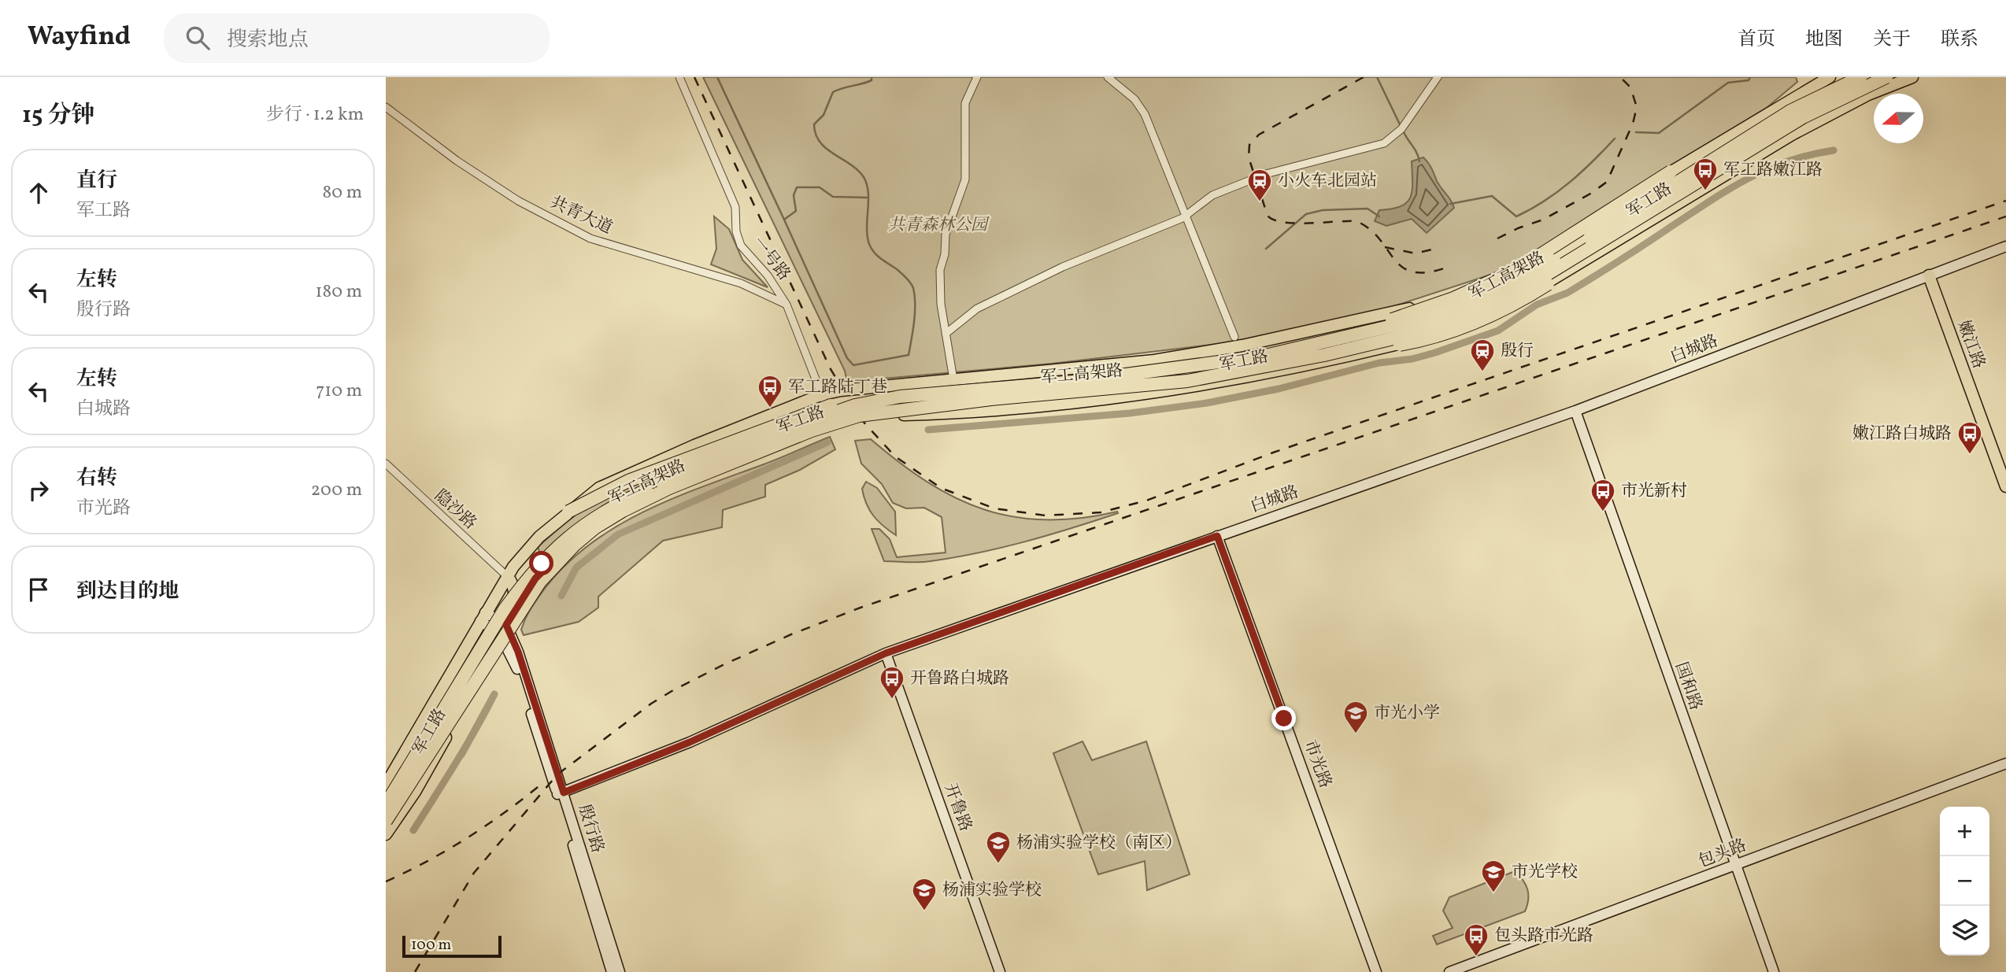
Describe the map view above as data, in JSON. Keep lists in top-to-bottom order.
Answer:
{
  "streets": {
    "highway": ["军工高架路"],
    "main road": ["军工路", "嫩江路"],
    "street": [
      "共青大道",
      "一号路",
      "白城路",
      "隐沙路",
      "国和路",
      "市光路",
      "开鲁路",
      "殷行路",
      "包头路"
    ]
  },
  "crossings": [
    ["军工路", "一号路"],
    ["军工路", "隐沙路"],
    ["军工路", "殷行路"],
    ["共青大道", "一号路"],
    ["嫩江路", "白城路"],
    ["白城路", "国和路"],
    ["白城路", "市光路"],
    ["白城路", "开鲁路"],
    ["白城路", "殷行路"],
    ["国和路", "包头路"]
  ],
  "parks": ["共青森林公园"],
  "places": {
    "bus stop": [
      "军工路嫩江路",
      "军工路陆丁巷",
      "嫩江路白城路",
      "市光新村",
      "开鲁路白城路",
      "包头路市光路"
    ],
    "station": ["小火车北园站", "殷行"],
    "school or university": [
      "市光小学",
      "杨浦实验学校（南区）",
      "市光学校",
      "杨浦实验学校"
    ]
  },
  "scale_bar": "100 m",
  "north": "left",
  "page": {
    "header": "Wayfind",
    "search": "搜索地点",
    "nav": [
      "首页",
      "地图",
      "关于",
      "联系"
    ],
    "heading": ["15 分钟", "步行 · 1.2 km"],
    "list": [
      ["直行", "军工路", "80 m"],
      ["左转", "殷行路", "180 m"],
      ["左转", "白城路", "710 m"],
      ["右转", "市光路", "200 m"],
      "到达目的地"
    ],
    "map_buttons": ["+", "−"],
    "scale": "100 m"
  }
}
